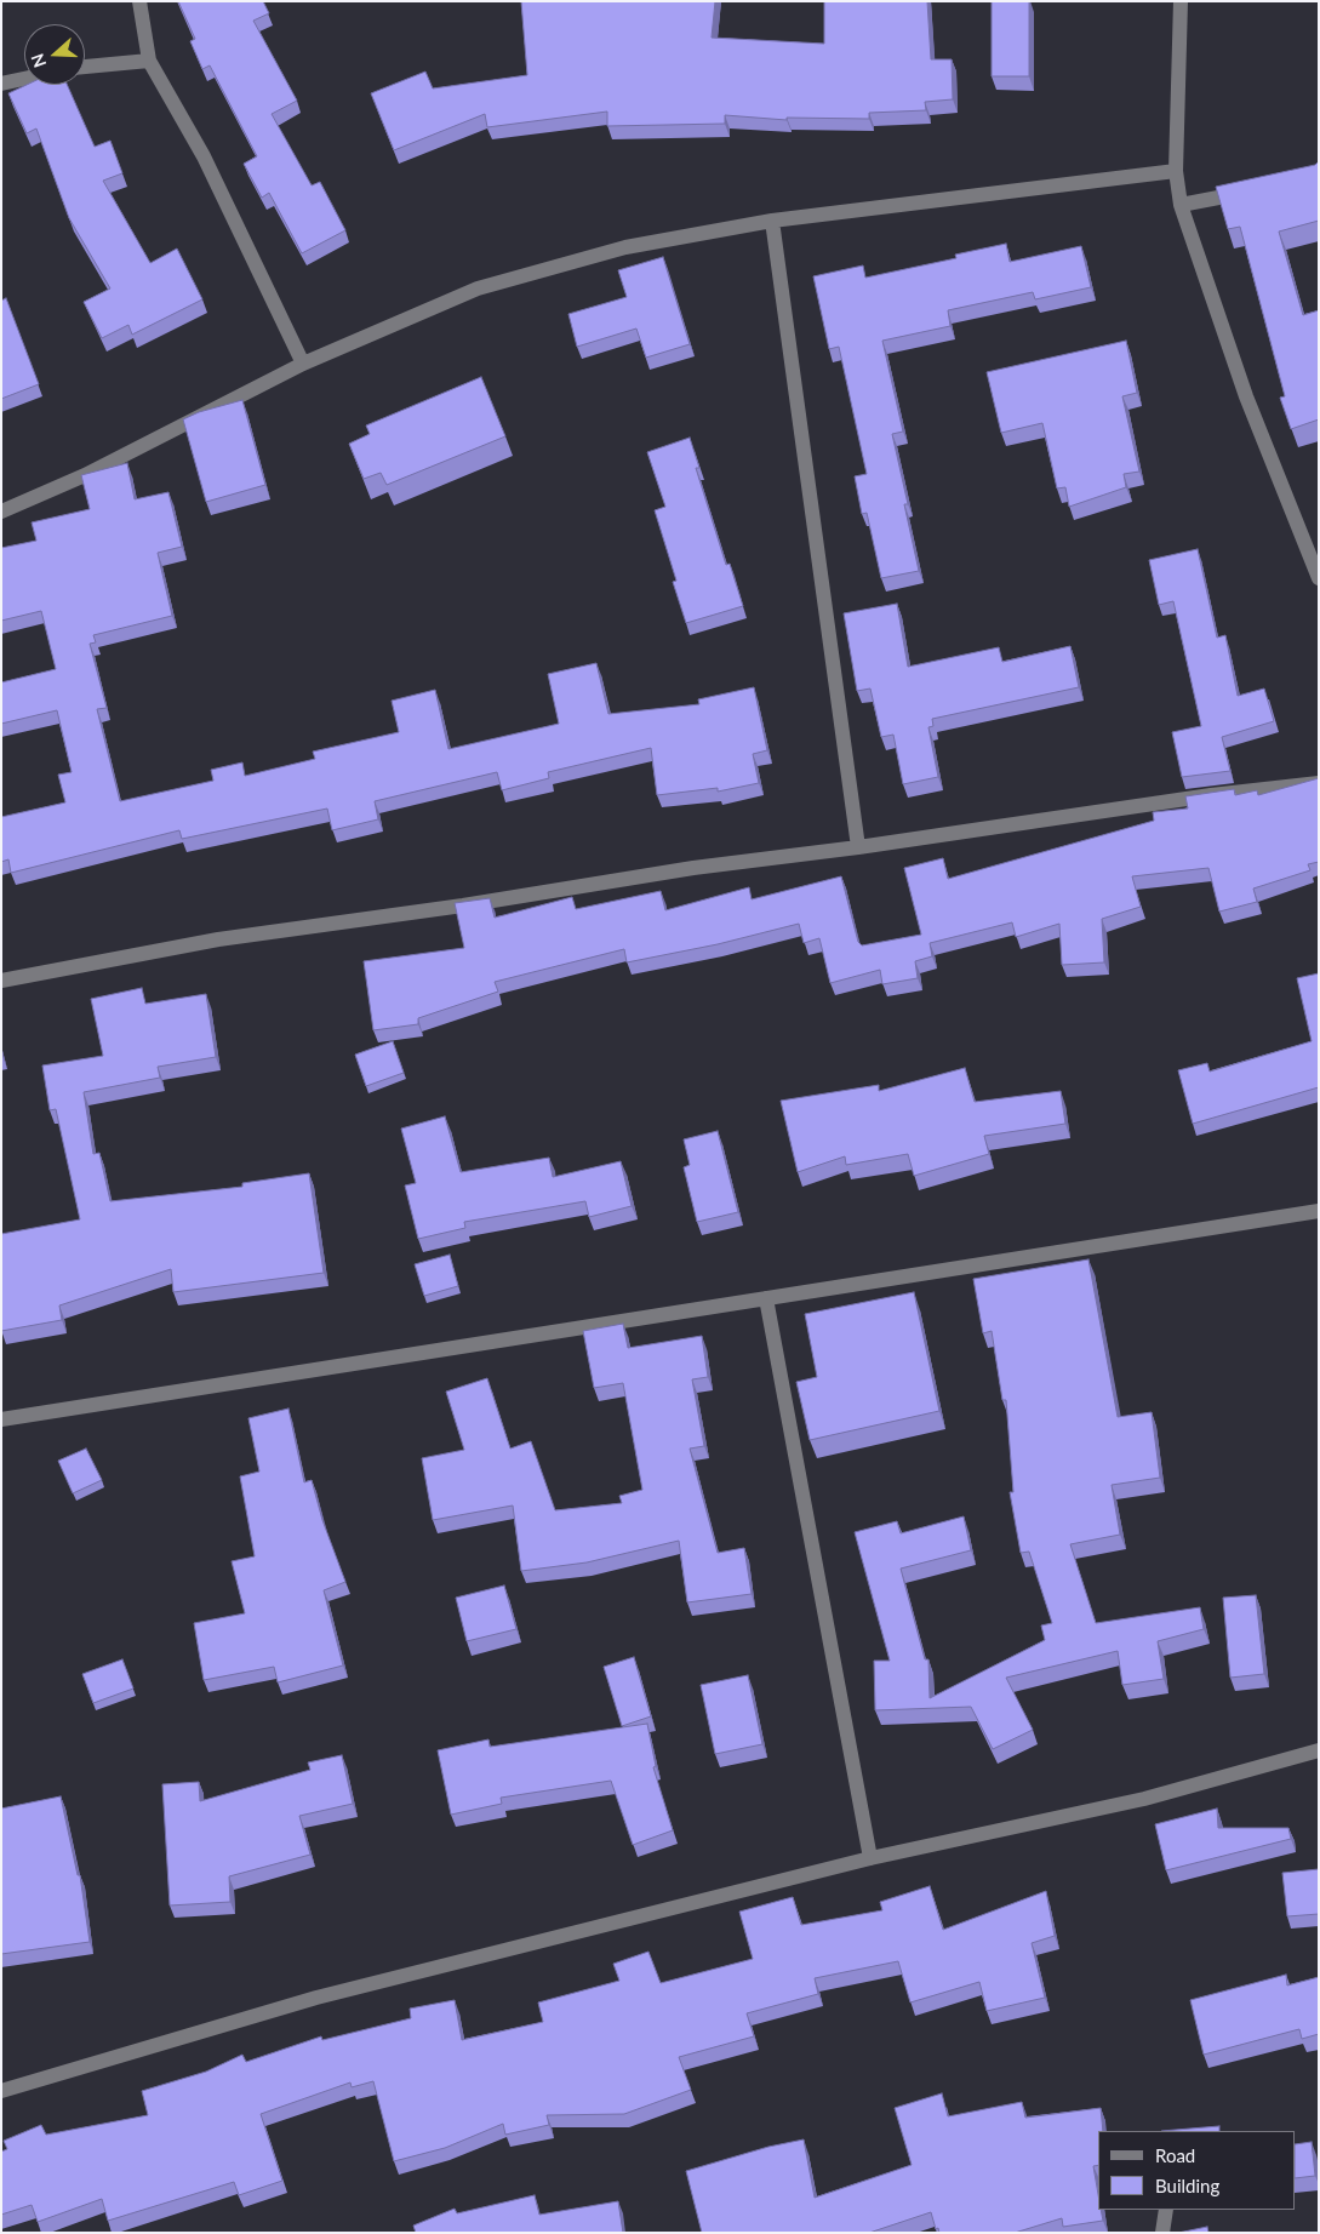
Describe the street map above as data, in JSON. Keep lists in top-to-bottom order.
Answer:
{
  "legend": ["Road", "Building"],
  "north": "left"
}
